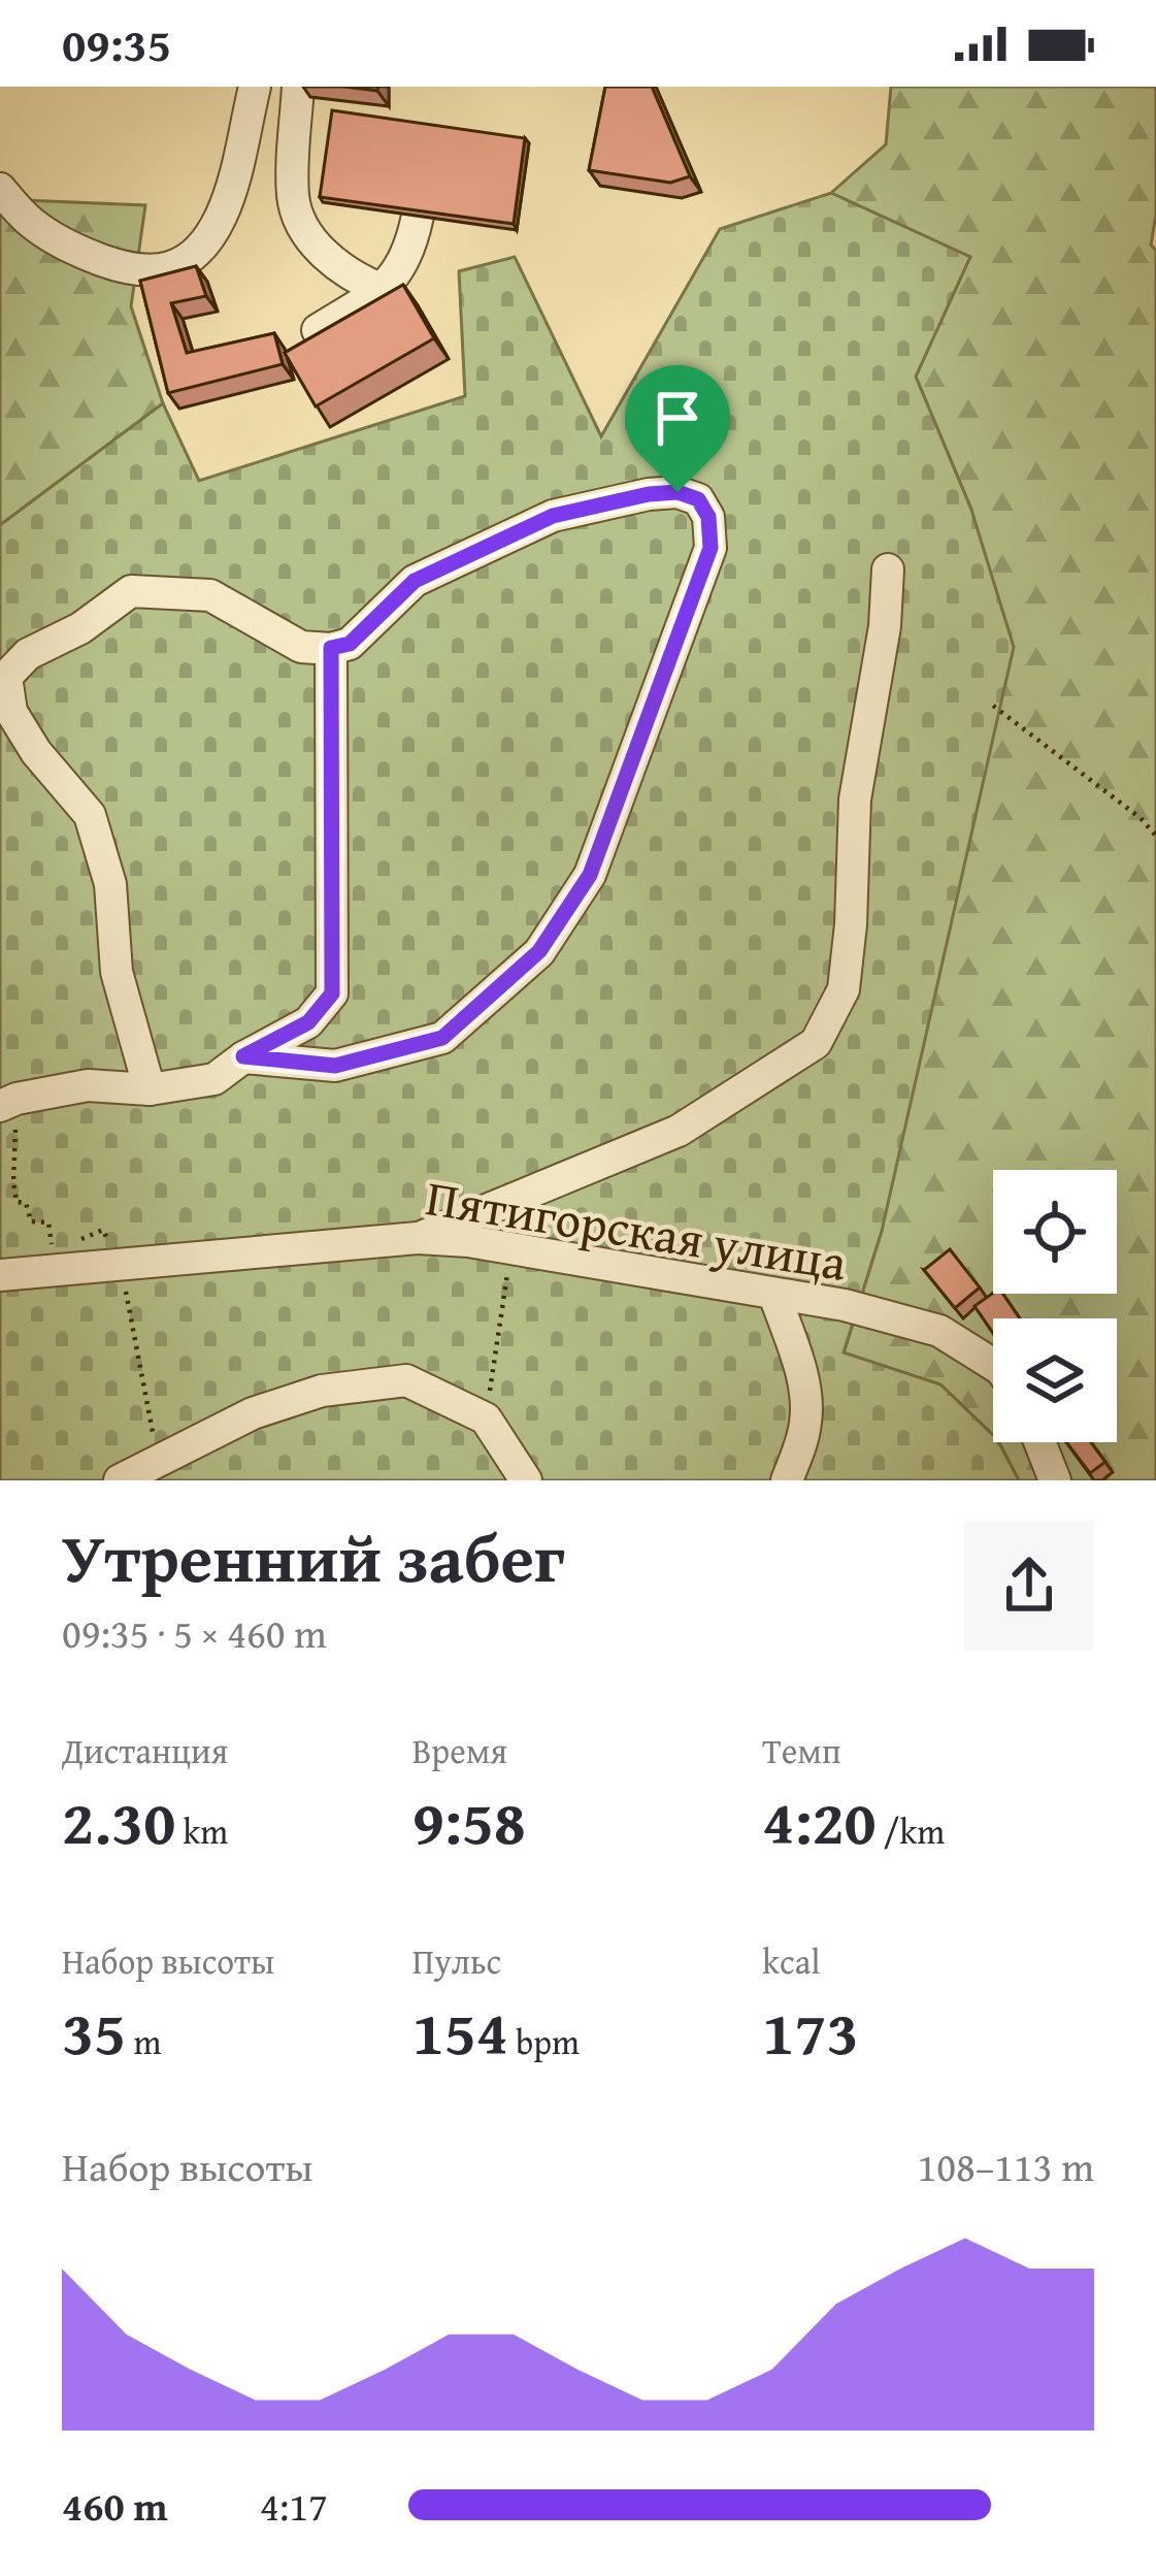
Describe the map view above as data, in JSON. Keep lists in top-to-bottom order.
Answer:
{
  "streets": {
    "street": ["Пятигорская улица"]
  },
  "page": {
    "status": "09:35",
    "heading": ["Утренний забег", "09:35 · 5 × 460 m"],
    "stats": [
      ["Дистанция", "2.30 km"],
      ["Время", "9:58"],
      ["Темп", "4:20 /km"],
      ["Набор высоты", "35 m"],
      ["Пульс", "154 bpm"],
      ["kcal", "173"]
    ],
    "chart": ["Набор высоты", "108–113 m"],
    "list": [
      {
        "name": "460 m",
        "note": "4:17"
      }
    ]
  }
}
